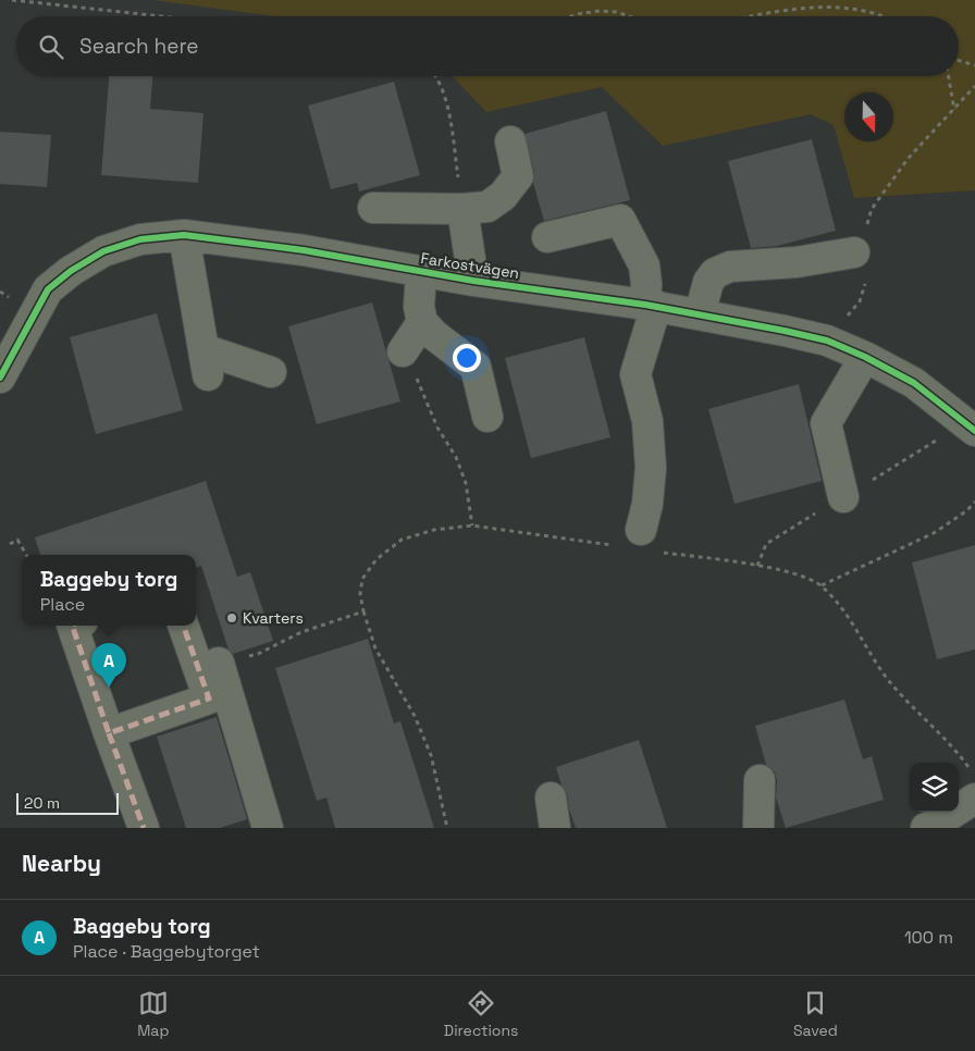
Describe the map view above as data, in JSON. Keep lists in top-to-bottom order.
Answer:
{
  "streets": {
    "street": ["Farkostvägen"]
  },
  "places": ["Kvarters"],
  "scale_bar": "20 m",
  "north": "bottom",
  "page": {
    "search": "Search here",
    "popup": ["Baggeby torg", "Place"],
    "pins": "A",
    "scale": "20 m",
    "heading": "Nearby",
    "list": [
      {
        "mark": "A",
        "name": "Baggeby torg",
        "note": "Place · Baggebytorget",
        "value": "100 m"
      }
    ],
    "nav": ["Map", "Directions", "Saved"]
  }
}
